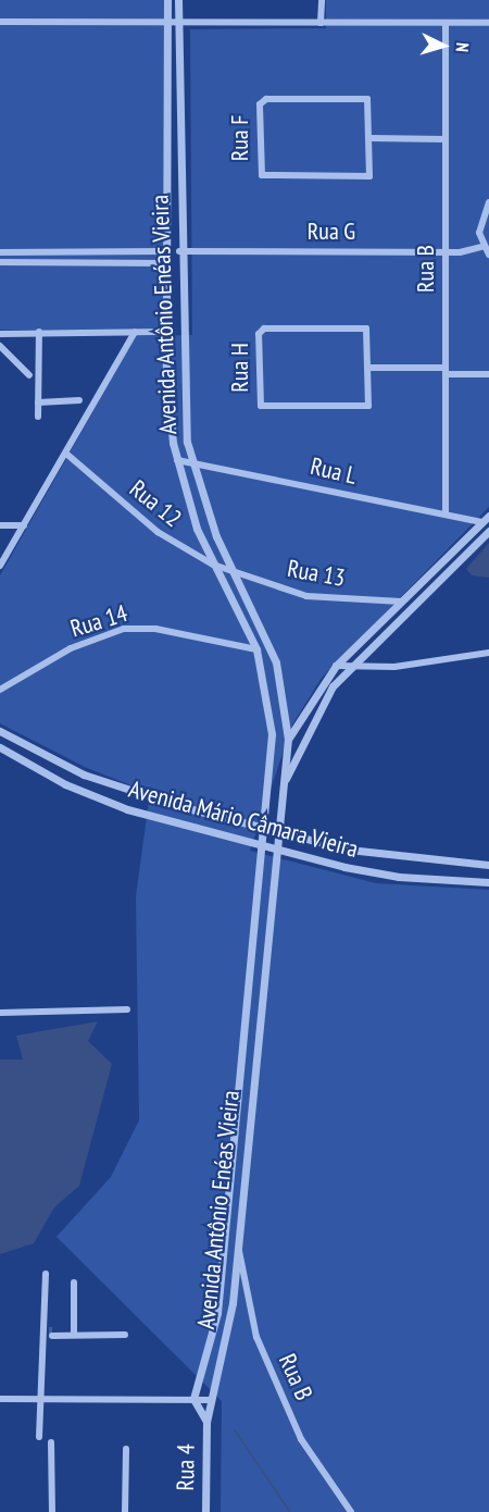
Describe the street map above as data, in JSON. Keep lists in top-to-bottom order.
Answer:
{
  "streets": {
    "street": [
      "Rua F",
      "Rua G",
      "Rua B",
      "Avenida Antônio Enéas Vieira",
      "Rua H",
      "Rua L",
      "Rua 12",
      "Rua 13",
      "Rua 14",
      "Avenida Mário Câmara Vieira",
      "Rua 4"
    ]
  },
  "crossings": [
    ["Rua G", "Rua B"],
    ["Rua G", "Avenida Antônio Enéas Vieira"],
    ["Rua B", "Avenida Antônio Enéas Vieira"],
    ["Rua B", "Rua L"],
    ["Avenida Antônio Enéas Vieira", "Rua L"],
    ["Avenida Antônio Enéas Vieira", "Rua 12"],
    ["Avenida Antônio Enéas Vieira", "Rua 13"],
    ["Avenida Antônio Enéas Vieira", "Rua 14"],
    ["Avenida Antônio Enéas Vieira", "Avenida Mário Câmara Vieira"],
    ["Avenida Antônio Enéas Vieira", "Rua 4"],
    ["Rua 12", "Rua 13"]
  ],
  "north": "right"
}
